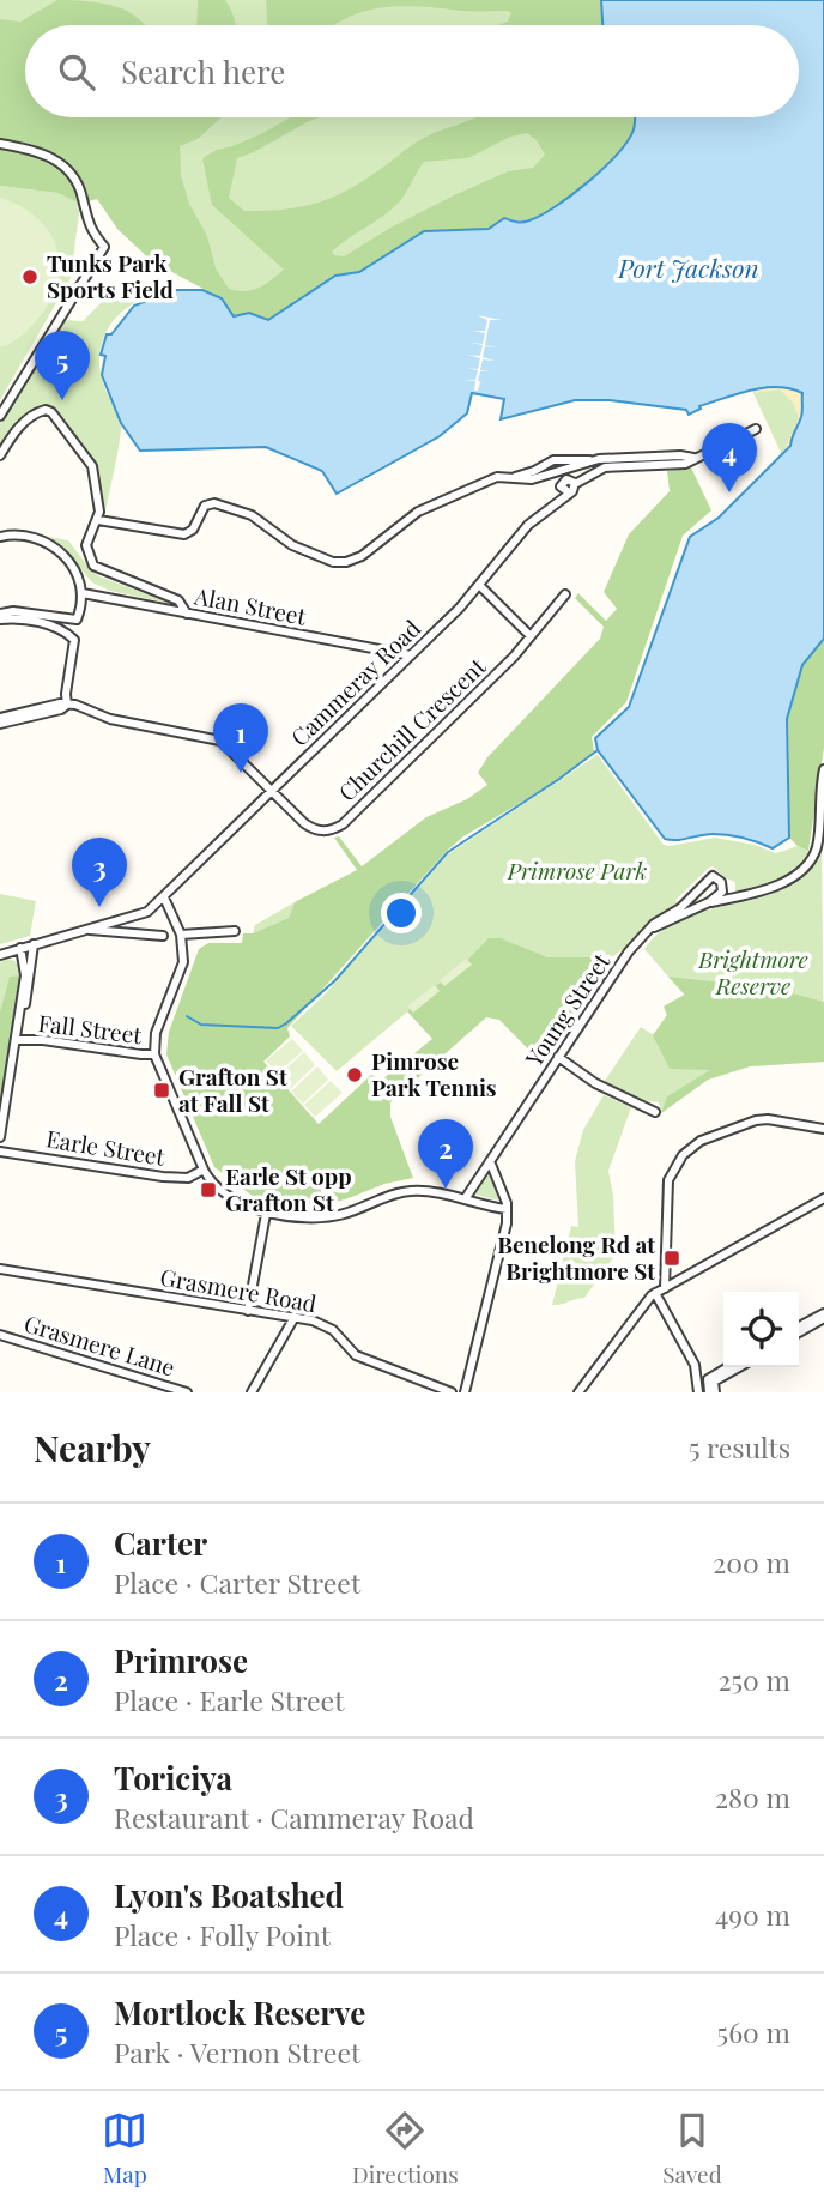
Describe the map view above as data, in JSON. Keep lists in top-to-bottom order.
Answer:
{
  "streets": {
    "street": [
      "Alan Street",
      "Cammeray Road",
      "Churchill Crescent",
      "Young Street",
      "Fall Street",
      "Earle Street",
      "Grasmere Road",
      "Grasmere Lane"
    ]
  },
  "crossings": [
    ["Alan Street", "Cammeray Road"],
    ["Cammeray Road", "Churchill Crescent"]
  ],
  "water": ["Port Jackson"],
  "parks": ["Primrose Park", "Brightmore Reserve"],
  "places": {
    "other": ["Tunks Park Sports Field", "Pimrose Park Tennis"],
    "transit": ["Grafton St at Fall St", "Earle St opp Grafton St", "Benelong Rd at Brightmore St"]
  },
  "page": {
    "search": "Search here",
    "pins": [
      "5",
      "4",
      "1",
      "3",
      "2"
    ],
    "heading": ["Nearby", "5 results"],
    "list": [
      {
        "mark": "1",
        "name": "Carter",
        "note": "Place · Carter Street",
        "value": "200 m"
      },
      {
        "mark": "2",
        "name": "Primrose",
        "note": "Place · Earle Street",
        "value": "250 m"
      },
      {
        "mark": "3",
        "name": "Toriciya",
        "note": "Restaurant · Cammeray Road",
        "value": "280 m"
      },
      {
        "mark": "4",
        "name": "Lyon's Boatshed",
        "note": "Place · Folly Point",
        "value": "490 m"
      },
      {
        "mark": "5",
        "name": "Mortlock Reserve",
        "note": "Park · Vernon Street",
        "value": "560 m"
      }
    ],
    "nav": ["Map", "Directions", "Saved"]
  }
}
